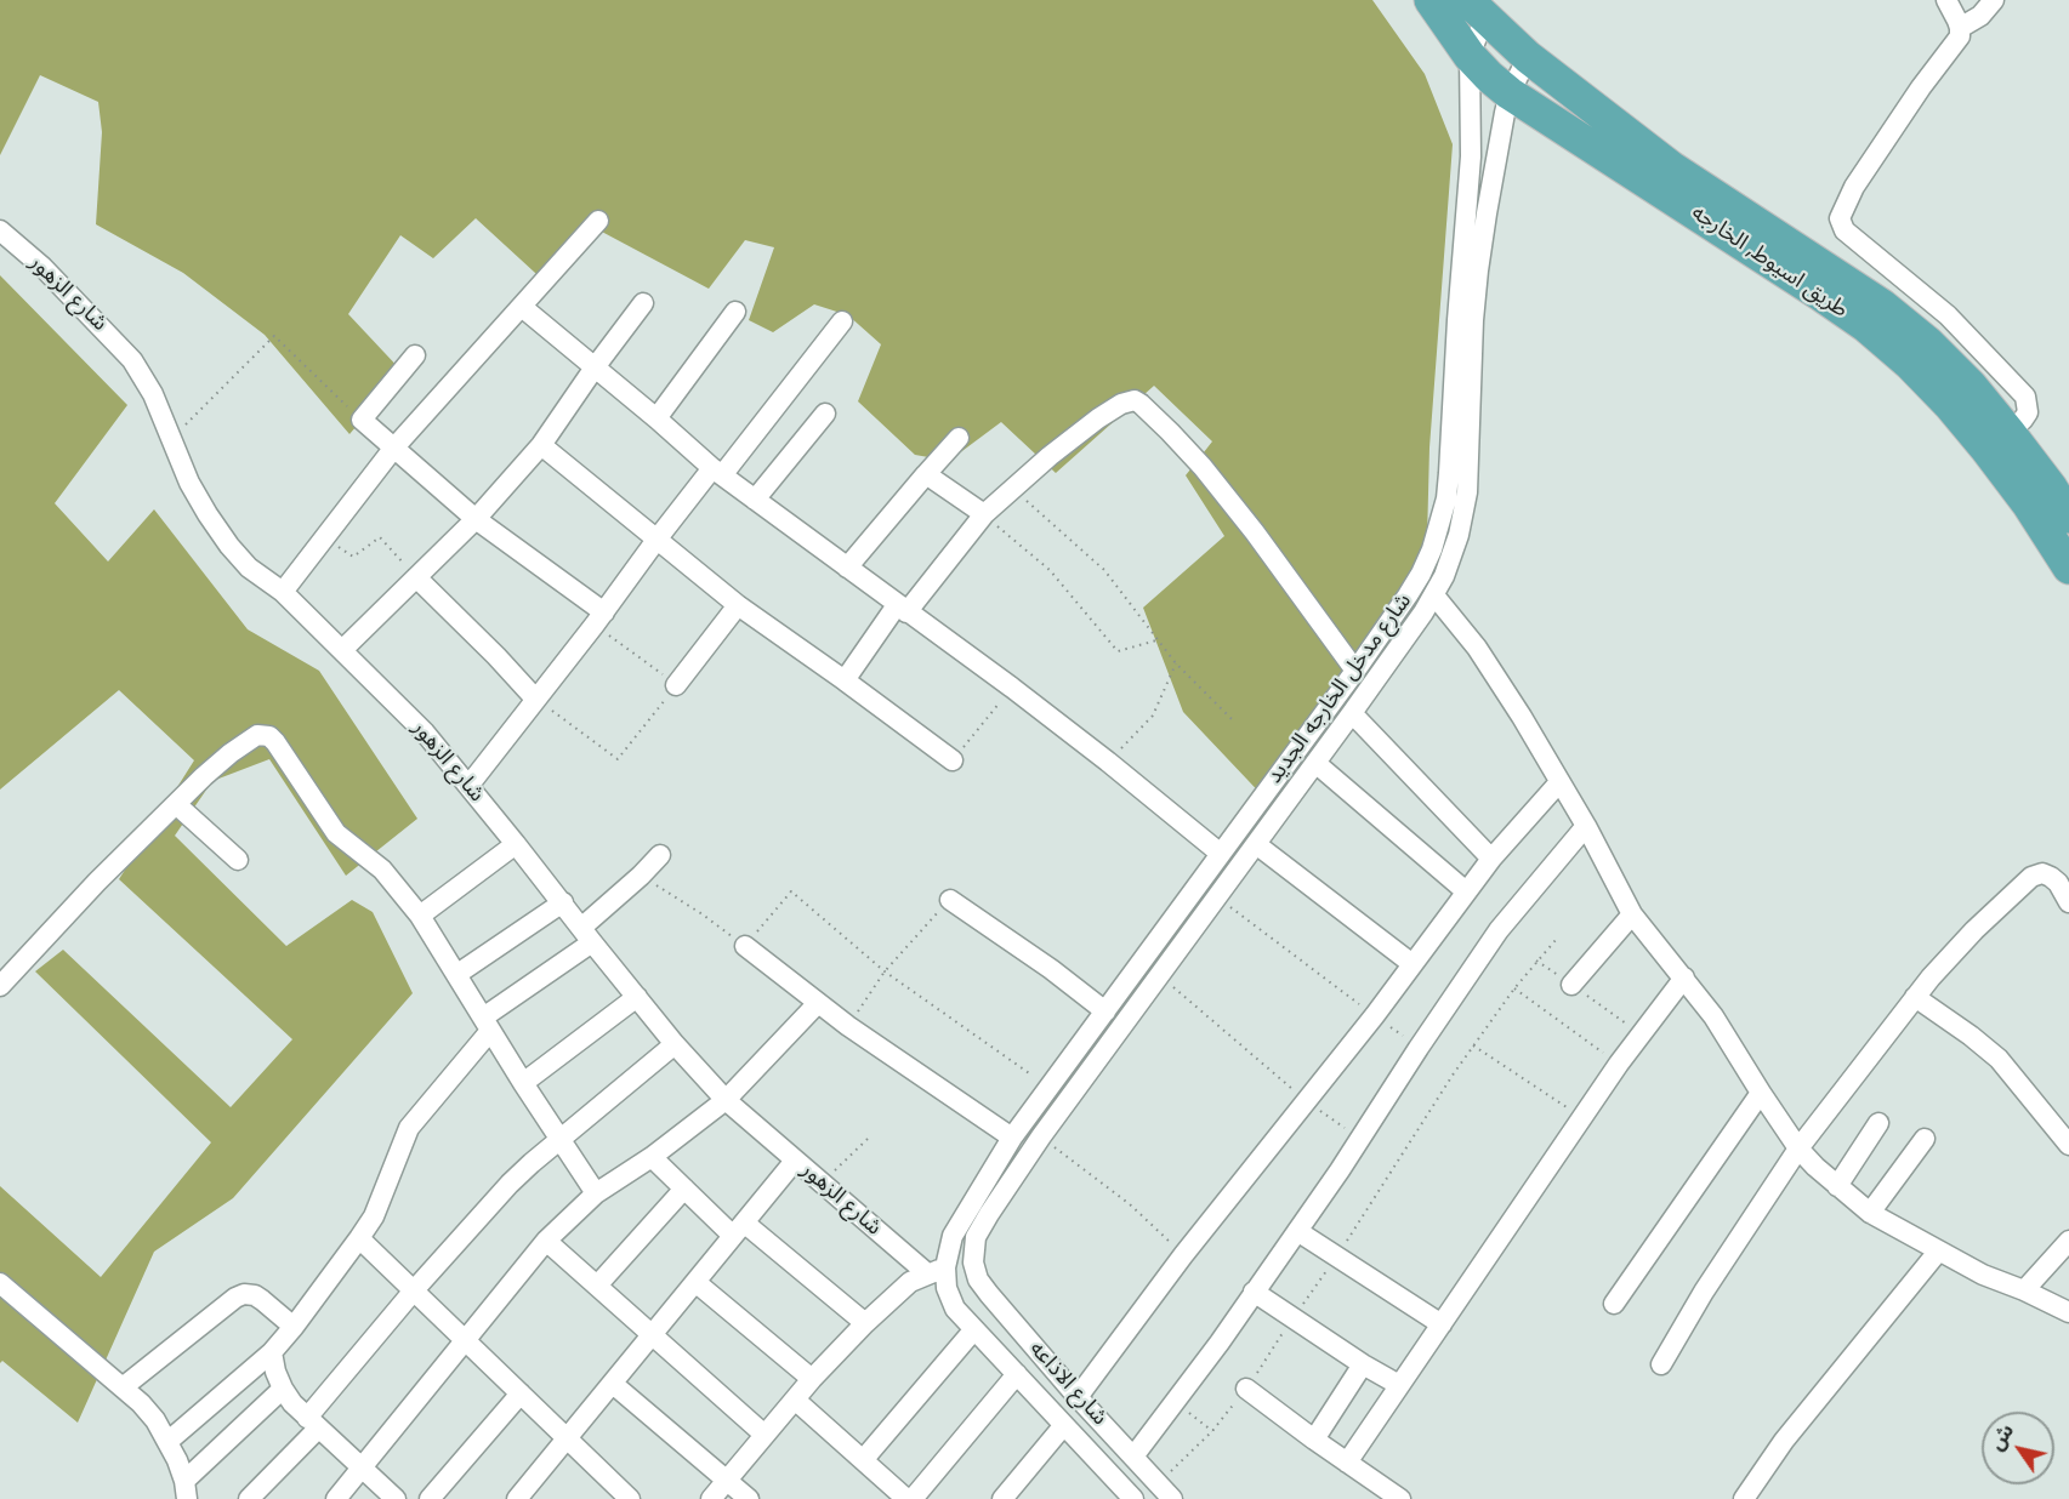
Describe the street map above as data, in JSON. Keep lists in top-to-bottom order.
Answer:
{
  "streets": {
    "highway": ["طريق اسيوط, الخارجه"],
    "street": ["شارع الزهور", "شارع مدخل الخارجه الجديد", "شارع الاذاعه"]
  },
  "crossings": [
    ["طريق اسيوط, الخارجه", "شارع مدخل الخارجه الجديد"],
    ["شارع الزهور", "شارع مدخل الخارجه الجديد"],
    ["شارع الزهور", "شارع الاذاعه"],
    ["شارع مدخل الخارجه الجديد", "شارع الاذاعه"]
  ],
  "north": "top left"
}
